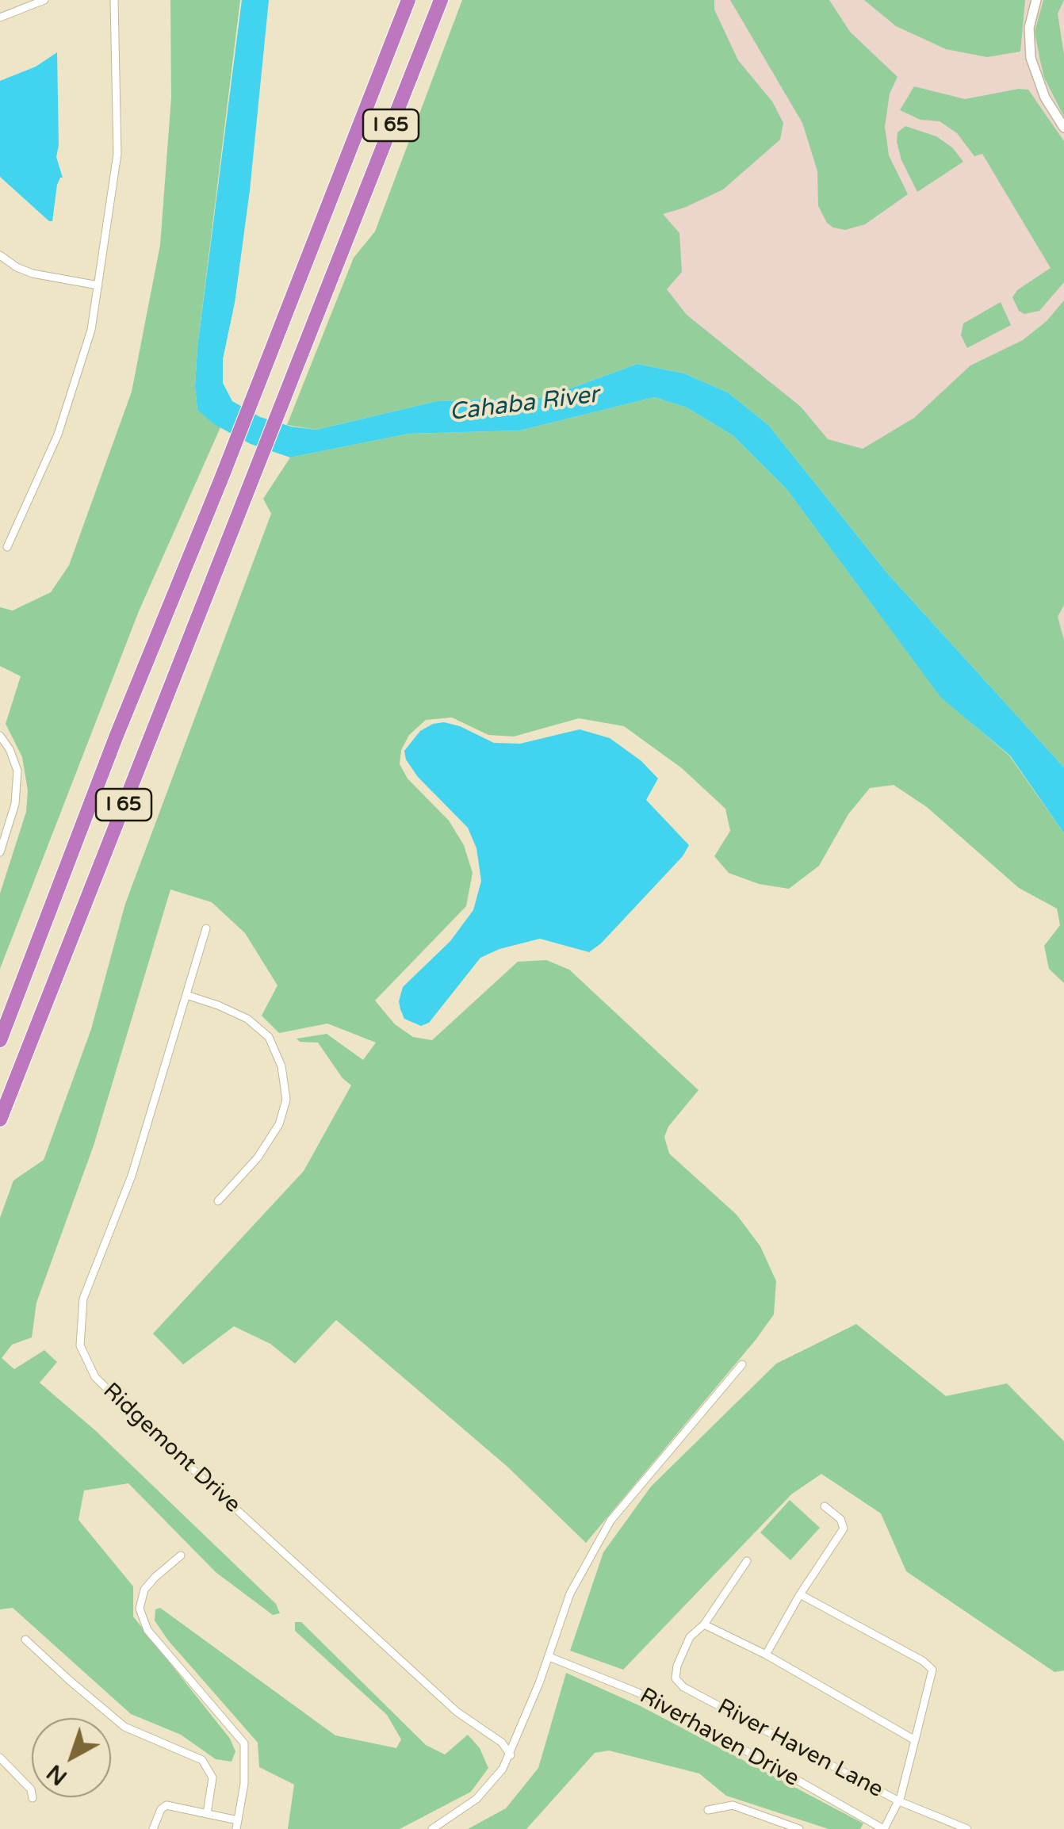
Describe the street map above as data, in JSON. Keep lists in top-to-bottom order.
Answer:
{
  "streets": {
    "highway": ["I 65"],
    "street": ["Ridgemont Drive", "Riverhaven Drive", "River Haven Lane"]
  },
  "crossings": [
    ["Riverhaven Drive", "River Haven Lane"]
  ],
  "water": ["Cahaba River"],
  "north": "bottom left"
}
